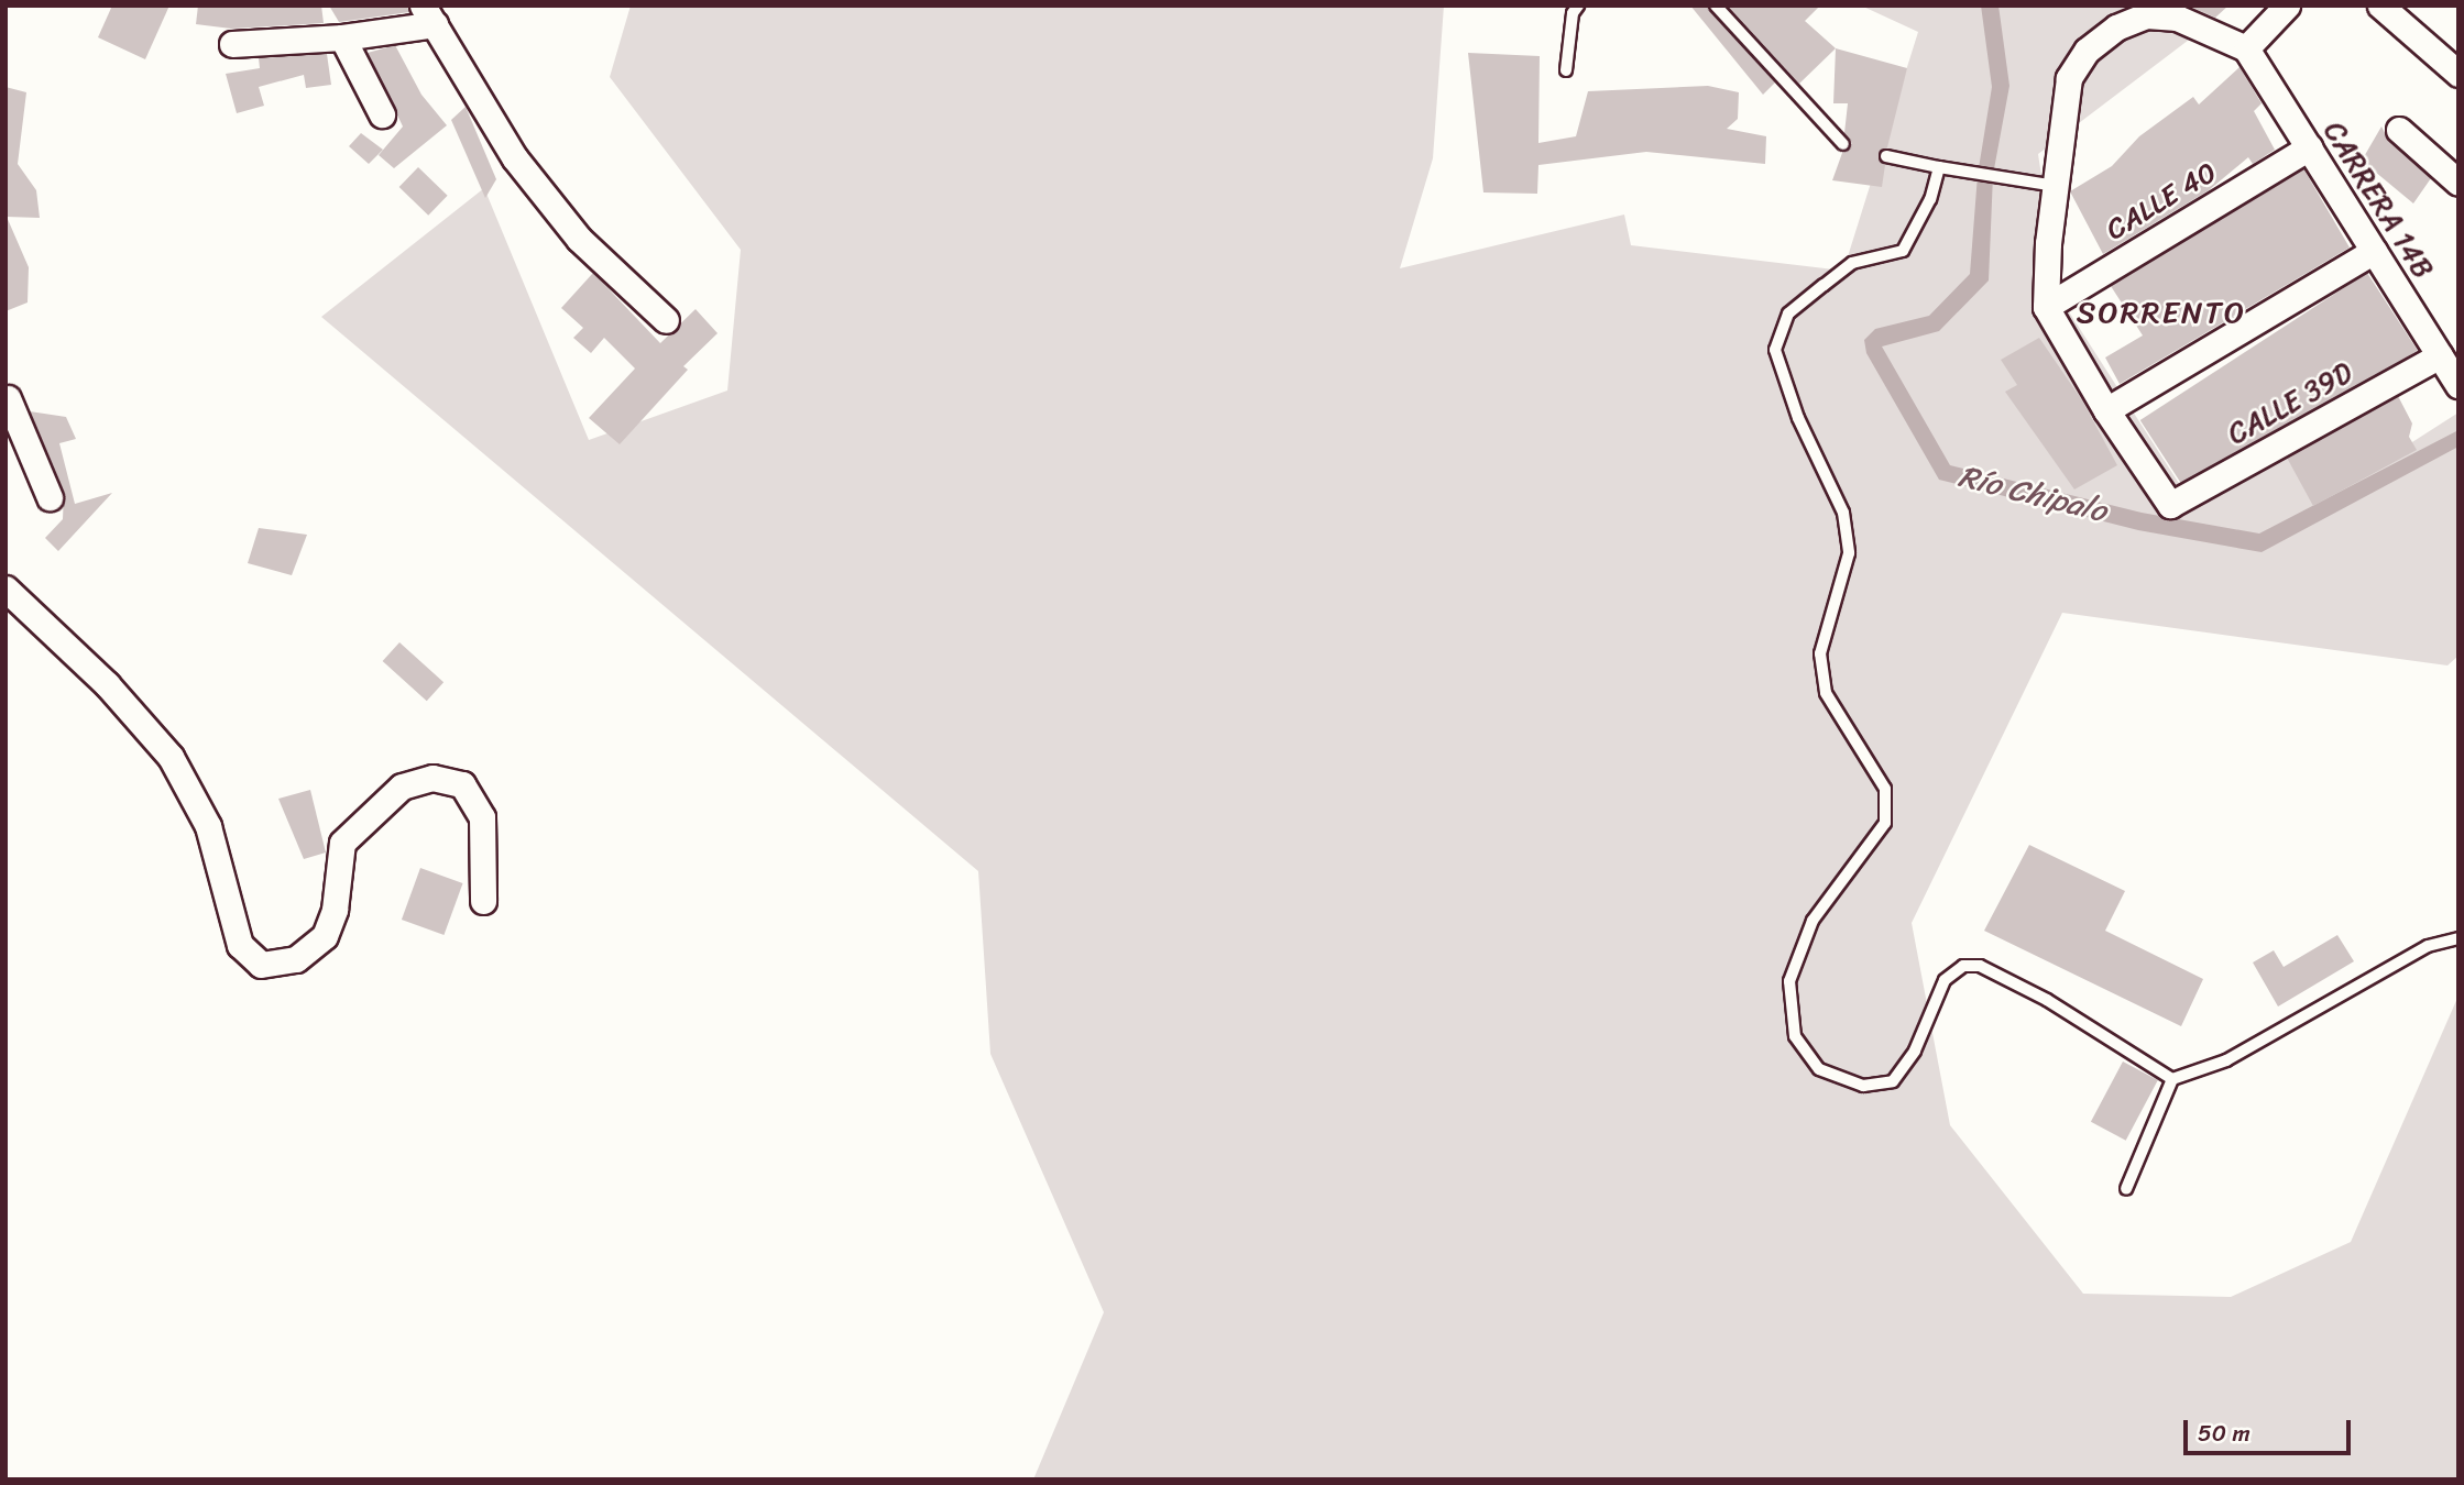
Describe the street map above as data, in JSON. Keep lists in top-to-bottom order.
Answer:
{
  "streets": {
    "street": ["CARRERA 14B", "CALLE 40", "CALLE 39D"]
  },
  "crossings": [
    ["CARRERA 14B", "CALLE 40"],
    ["CARRERA 14B", "CALLE 39D"]
  ],
  "districts": ["SORRENTO"],
  "water": ["Río Chipalo"],
  "scale_bar": "50 m"
}
